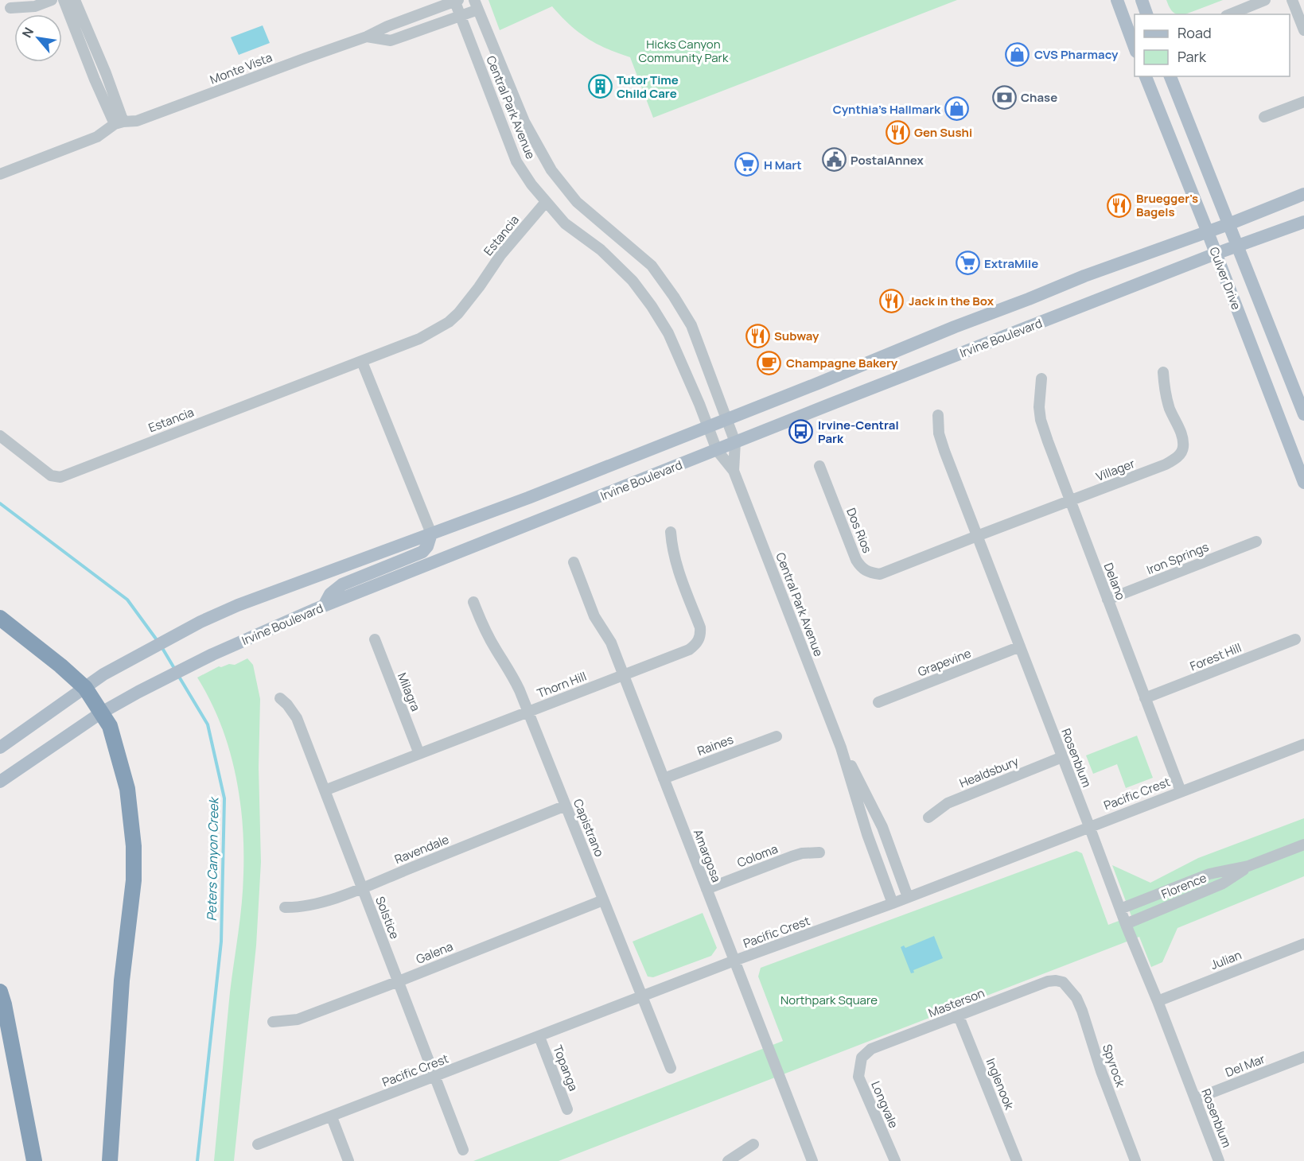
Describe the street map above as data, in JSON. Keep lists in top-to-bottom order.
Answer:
{
  "streets": {
    "main road": ["Culver Drive", "Irvine Boulevard"],
    "street": [
      "Monte Vista",
      "Central Park Avenue",
      "Estancia",
      "Villager",
      "Dos Rios",
      "Iron Springs",
      "Delano",
      "Forest Hill",
      "Grapevine",
      "Thorn Hill",
      "Milagra",
      "Raines",
      "Rosenblum",
      "Healdsbury",
      "Pacific Crest",
      "Capistrano",
      "Ravendale",
      "Amargosa",
      "Coloma",
      "Florence",
      "Solstice",
      "Galena",
      "Julian",
      "Masterson",
      "Spyrock",
      "Del Mar",
      "Topanga",
      "Inglenook",
      "Longvale"
    ]
  },
  "crossings": [
    ["Monte Vista", "Central Park Avenue"],
    ["Central Park Avenue", "Estancia"],
    ["Central Park Avenue", "Irvine Boulevard"],
    ["Central Park Avenue", "Pacific Crest"],
    ["Culver Drive", "Irvine Boulevard"],
    ["Villager", "Dos Rios"],
    ["Villager", "Delano"],
    ["Villager", "Rosenblum"],
    ["Dos Rios", "Rosenblum"],
    ["Iron Springs", "Delano"],
    ["Delano", "Forest Hill"],
    ["Delano", "Pacific Crest"],
    ["Grapevine", "Rosenblum"],
    ["Thorn Hill", "Milagra"],
    ["Thorn Hill", "Capistrano"],
    ["Thorn Hill", "Amargosa"],
    ["Thorn Hill", "Solstice"],
    ["Raines", "Amargosa"],
    ["Rosenblum", "Healdsbury"],
    ["Rosenblum", "Pacific Crest"],
    ["Rosenblum", "Florence"],
    ["Rosenblum", "Julian"],
    ["Rosenblum", "Del Mar"],
    ["Pacific Crest", "Capistrano"],
    ["Pacific Crest", "Amargosa"],
    ["Pacific Crest", "Solstice"],
    ["Pacific Crest", "Topanga"],
    ["Capistrano", "Ravendale"],
    ["Capistrano", "Galena"],
    ["Ravendale", "Solstice"],
    ["Amargosa", "Coloma"],
    ["Solstice", "Galena"],
    ["Masterson", "Spyrock"],
    ["Masterson", "Inglenook"],
    ["Masterson", "Longvale"]
  ],
  "water": ["Peters Canyon Creek"],
  "parks": ["Hicks Canyon Community Park", "Northpark Square"],
  "places": {
    "shop": ["CVS Pharmacy", "Cynthia's Hallmark"],
    "building": ["Tutor Time Child Care"],
    "bank": ["Chase"],
    "restaurant": [
      "Gen Sushi",
      "Bruegger's Bagels",
      "Jack in the Box",
      "Subway"
    ],
    "public building": ["PostalAnnex"],
    "supermarket": ["H Mart", "ExtraMile"],
    "cafe": ["Champagne Bakery"],
    "bus stop": ["Irvine-Central Park"]
  },
  "legend": ["Road", "Park"],
  "north": "top left"
}
